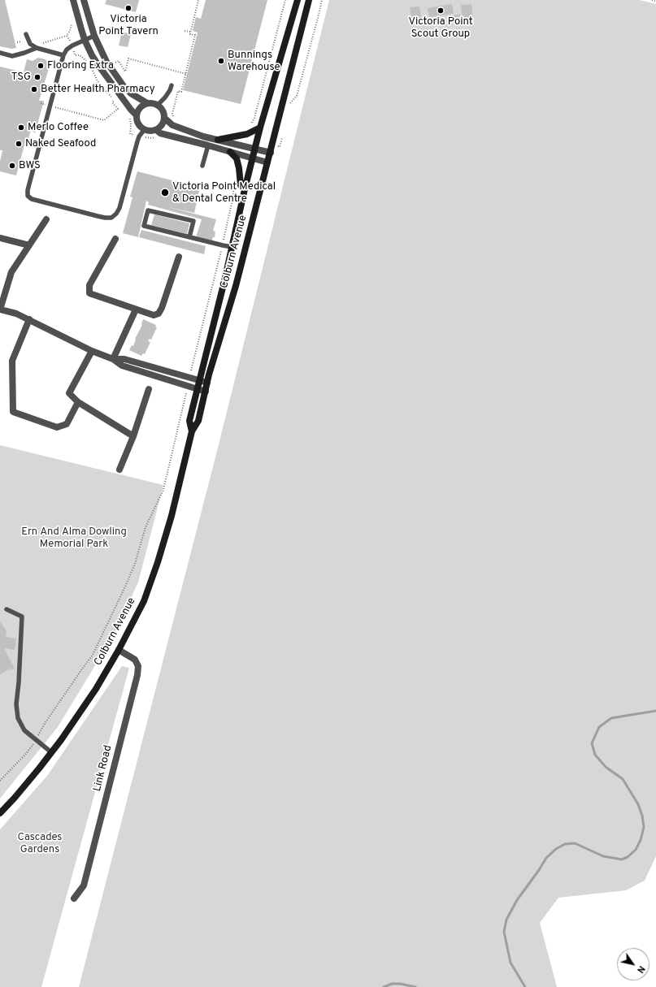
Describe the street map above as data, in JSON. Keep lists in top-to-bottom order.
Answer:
{
  "streets": {
    "main road": ["Colburn Avenue"],
    "street": ["Link Road"]
  },
  "crossings": [
    ["Colburn Avenue", "Link Road"]
  ],
  "parks": ["Ern And Alma Dowling Memorial Park", "Cascades Gardens"],
  "places": [
    "Victoria Point Tavern",
    "Victoria Point Scout Group",
    "Bunnings Warehouse",
    "Flooring Extra",
    "TSG",
    "Better Health Pharmacy",
    "Merlo Coffee",
    "Naked Seafood",
    "BWS",
    "Victoria Point Medical & Dental Centre"
  ],
  "north": "bottom right"
}
